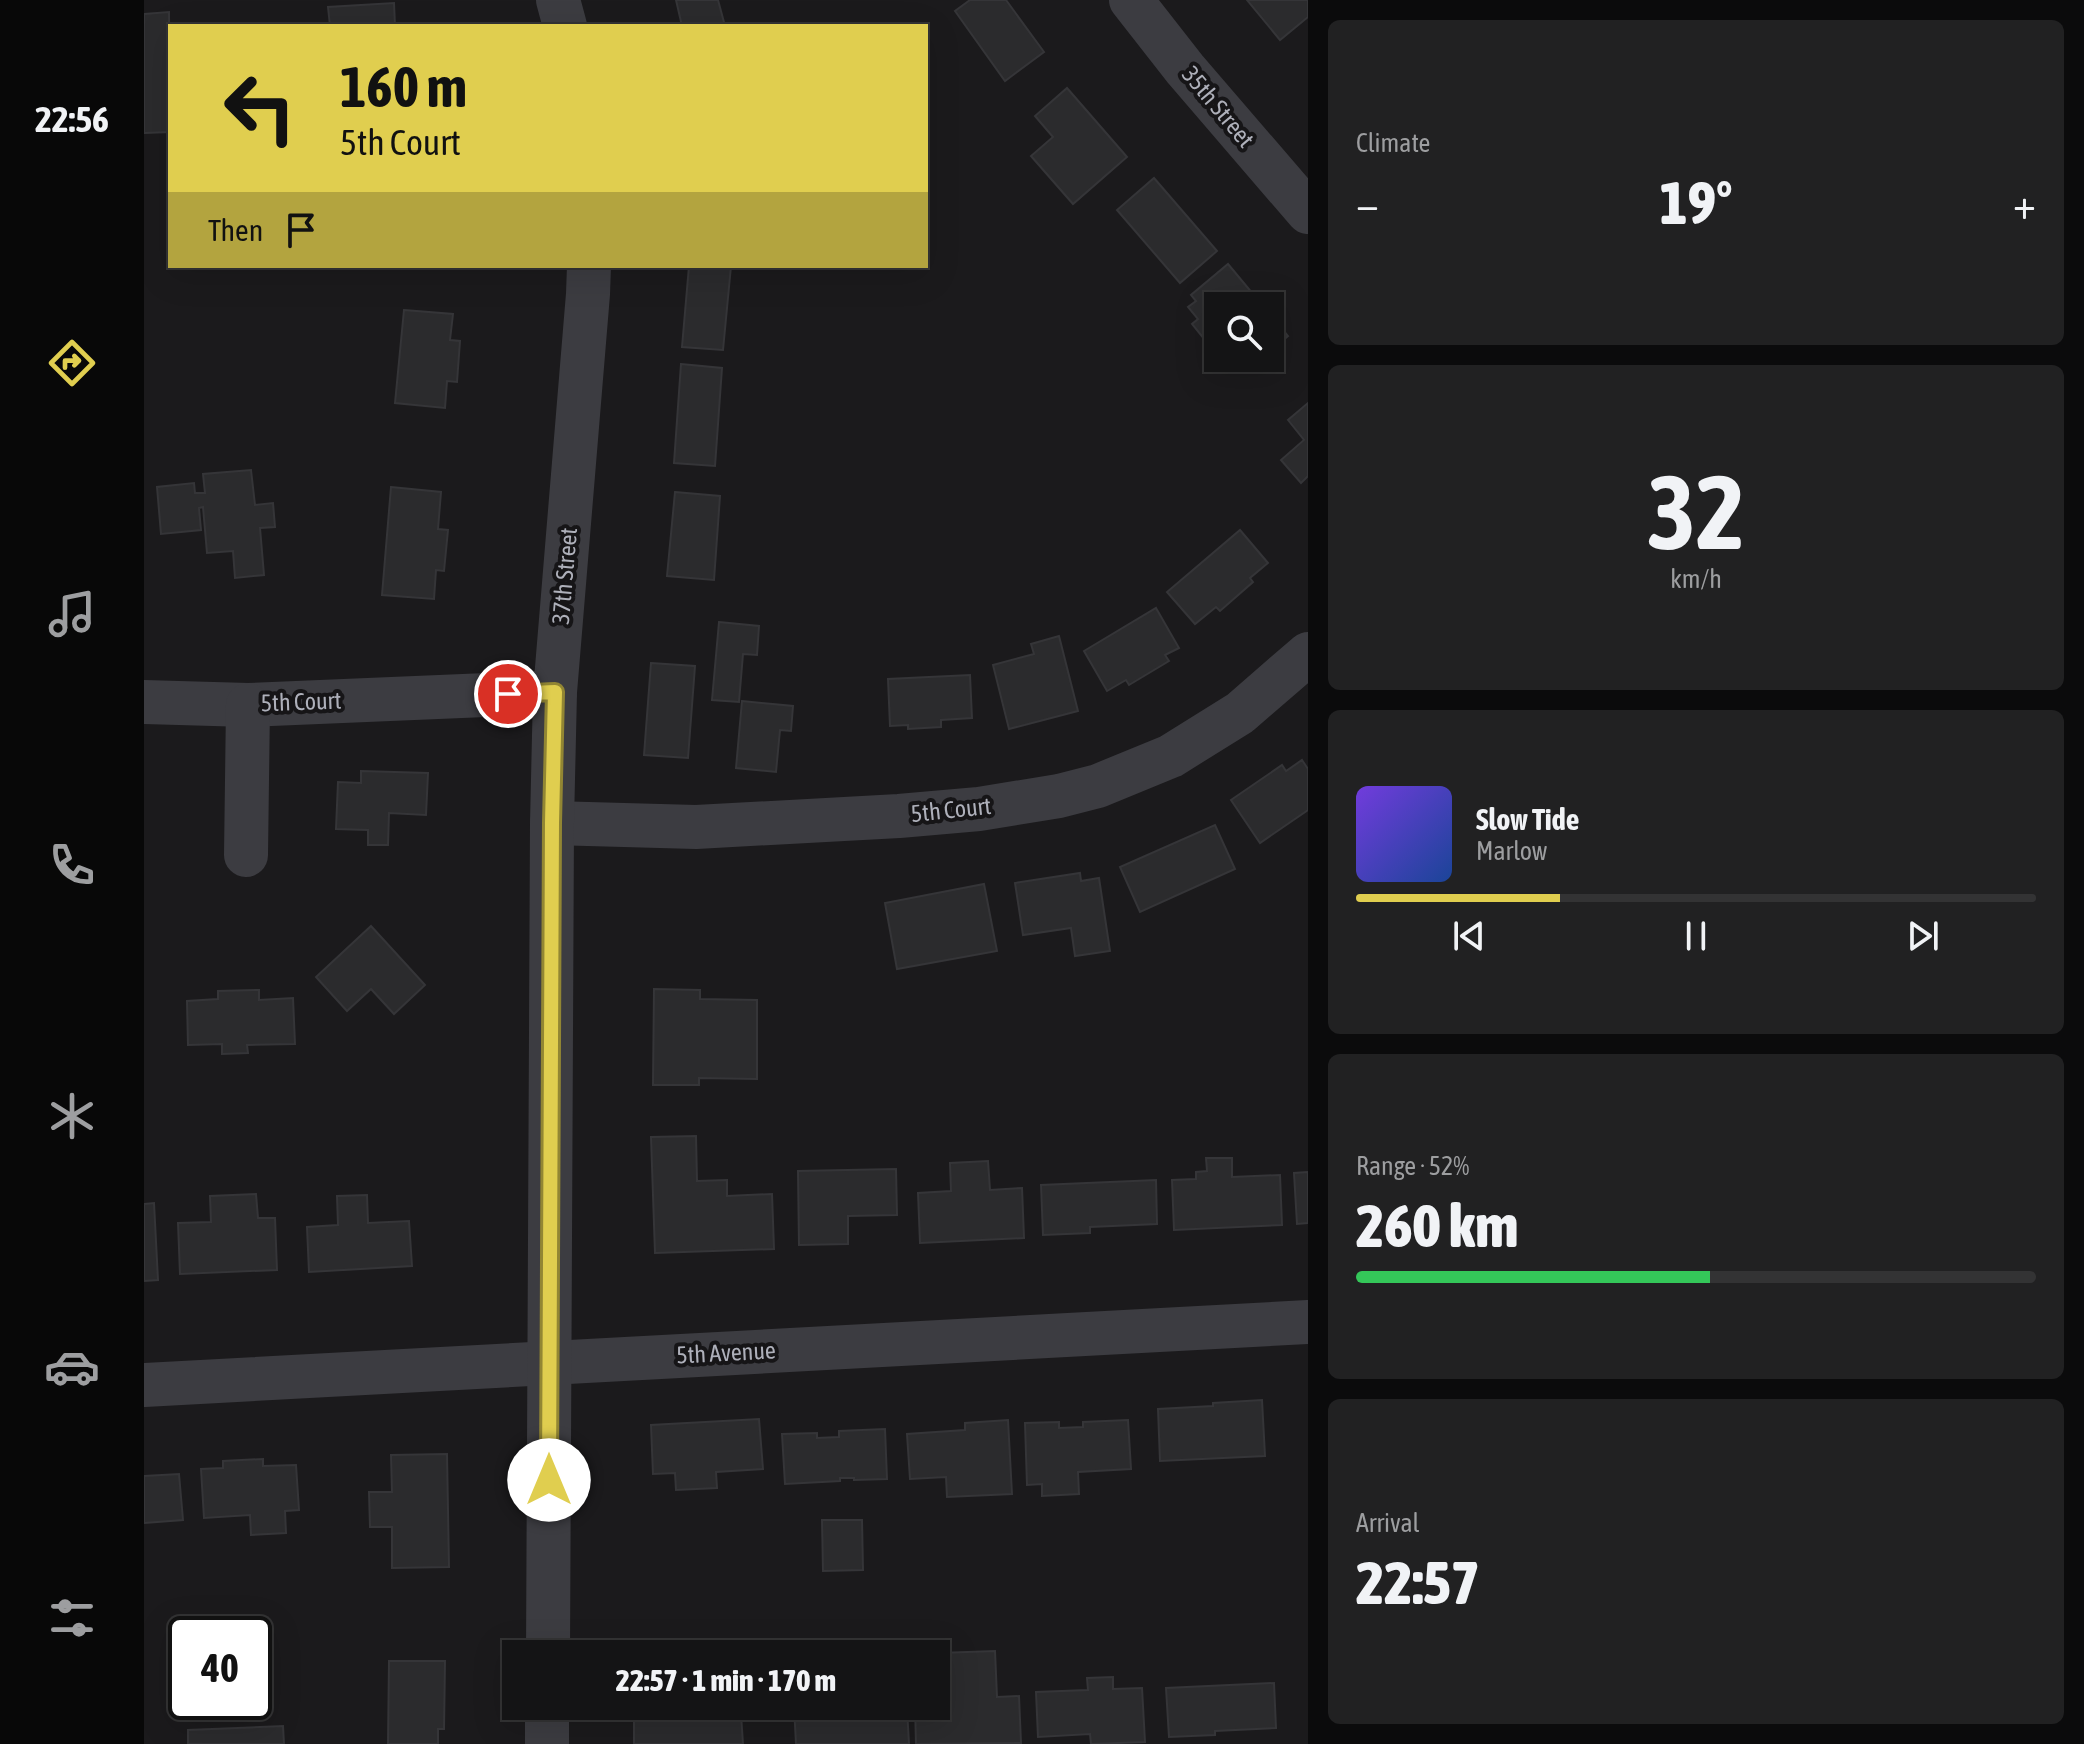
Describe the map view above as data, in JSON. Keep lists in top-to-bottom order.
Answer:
{
  "streets": {
    "street": [
      "35th Street",
      "37th Street",
      "5th Court",
      "5th Avenue"
    ]
  },
  "crossings": [
    ["37th Street", "5th Court"],
    ["37th Street", "5th Avenue"]
  ],
  "page": {
    "tabs": "22:56",
    "tile": [
      "Climate",
      ["32", "km/h"],
      ["Range · 52%", "260 km"],
      ["Arrival", "22:57"]
    ],
    "turn": ["160 m", "5th Court"],
    "heat": ["−", "19°", "+"],
    "then": "Then",
    "song": ["Slow Tide", "Marlow"],
    "limit": "40",
    "trip": "22:57 · 1 min · 170 m"
  }
}
